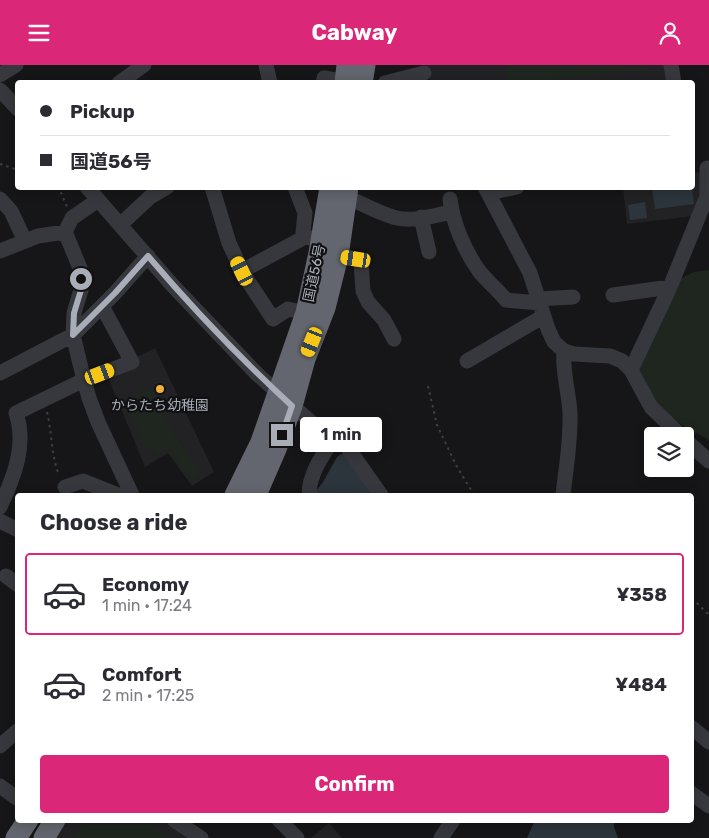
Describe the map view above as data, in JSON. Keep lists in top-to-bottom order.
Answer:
{
  "streets": {
    "highway": ["国道56号"]
  },
  "places": ["からたち幼稚園"],
  "page": {
    "header": "Cabway",
    "banner": ["Pickup", "国道56号"],
    "bubble": "1 min",
    "heading": "Choose a ride",
    "list": [
      {
        "name": "Economy",
        "note": "1 min · 17:24",
        "value": "¥358"
      },
      {
        "name": "Comfort",
        "note": "2 min · 17:25",
        "value": "¥484"
      }
    ],
    "buttons": "Confirm"
  }
}
